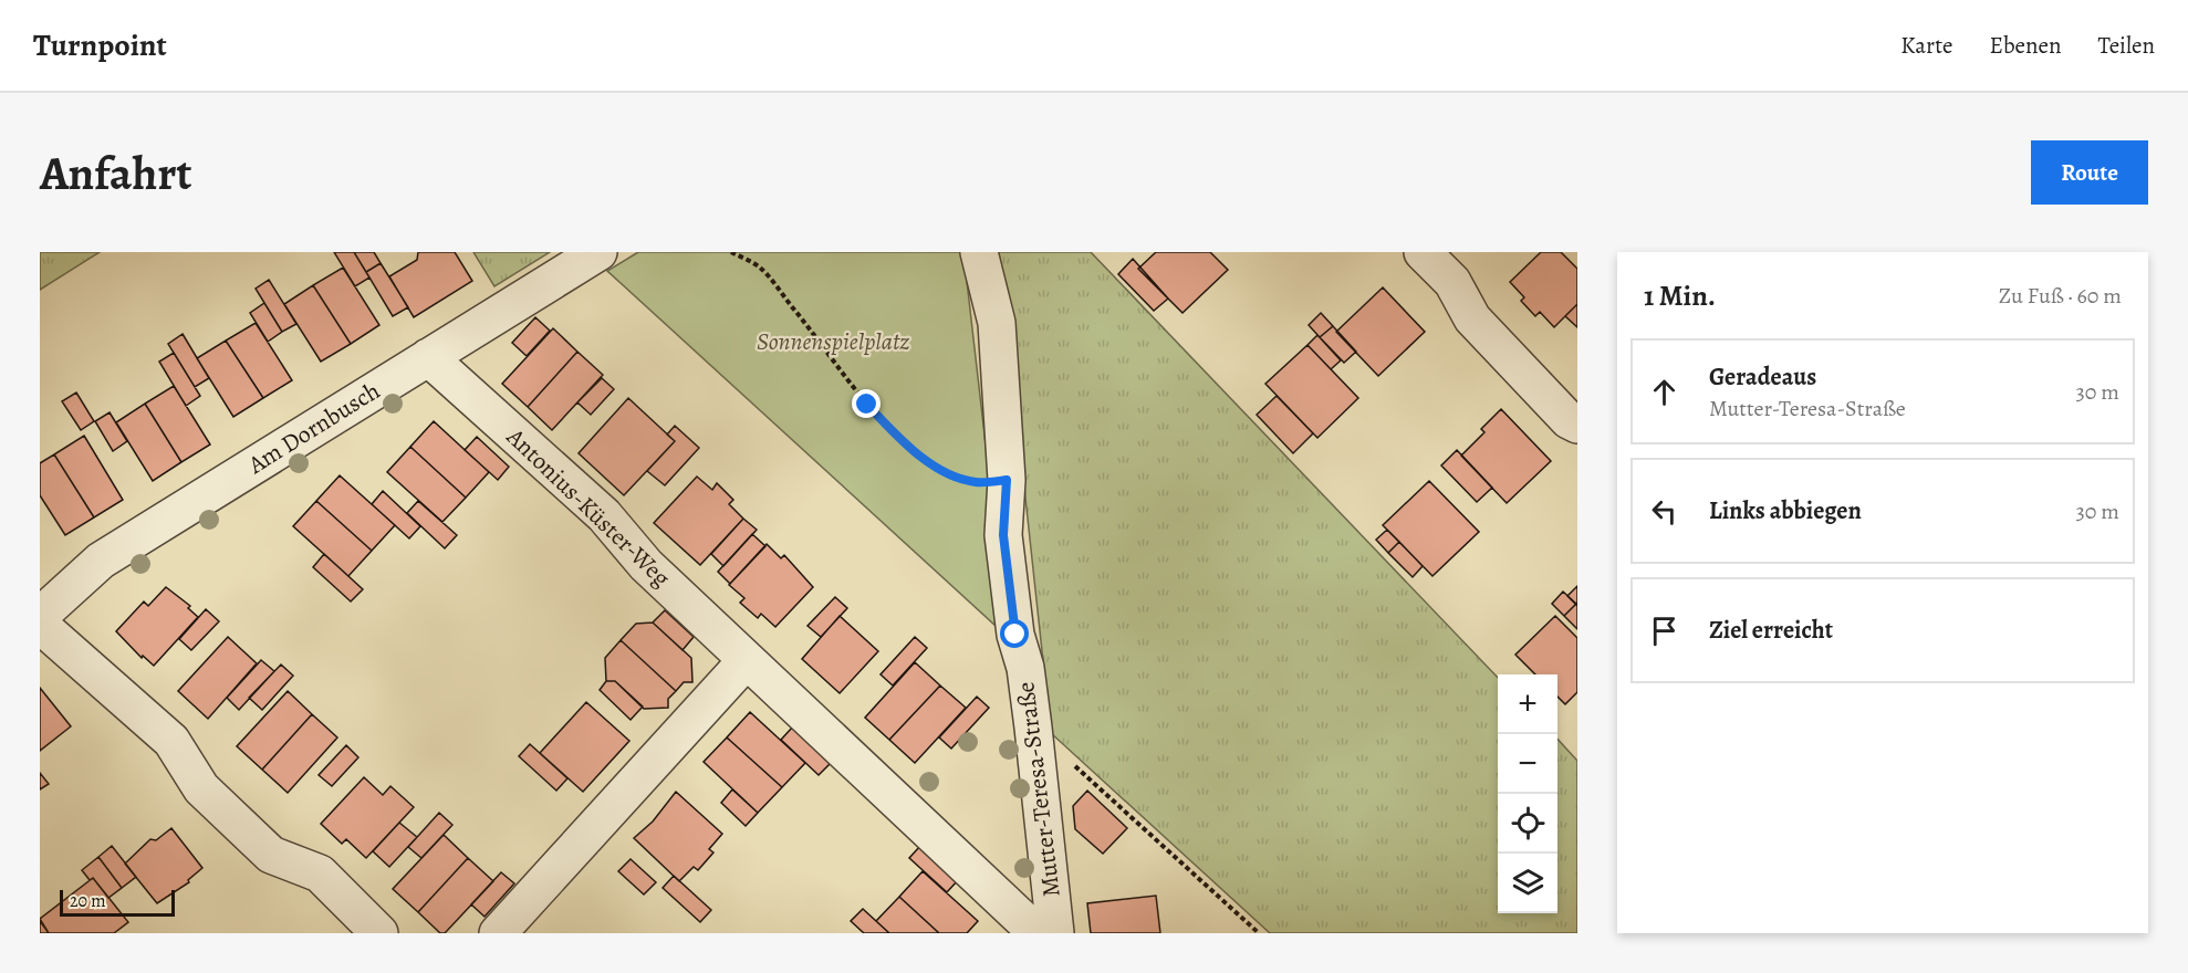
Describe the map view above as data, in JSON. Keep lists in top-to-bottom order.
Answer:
{
  "streets": {
    "street": ["Am Dornbusch", "Antonius-Küster-Weg", "Mutter-Teresa-Straße"]
  },
  "crossings": [
    ["Am Dornbusch", "Antonius-Küster-Weg"],
    ["Antonius-Küster-Weg", "Mutter-Teresa-Straße"]
  ],
  "parks": ["Sonnenspielplatz"],
  "scale_bar": "20 m",
  "page": {
    "header": "Turnpoint",
    "nav": ["Karte", "Ebenen", "Teilen"],
    "buttons": "Route",
    "title": "Anfahrt",
    "heading": ["1 Min.", "Zu Fuß · 60 m"],
    "list": [
      ["Geradeaus", "Mutter-Teresa-Straße", "30 m"],
      ["Links abbiegen", "30 m"],
      "Ziel erreicht"
    ],
    "map_buttons": ["+", "−"],
    "scale": "20 m"
  }
}
